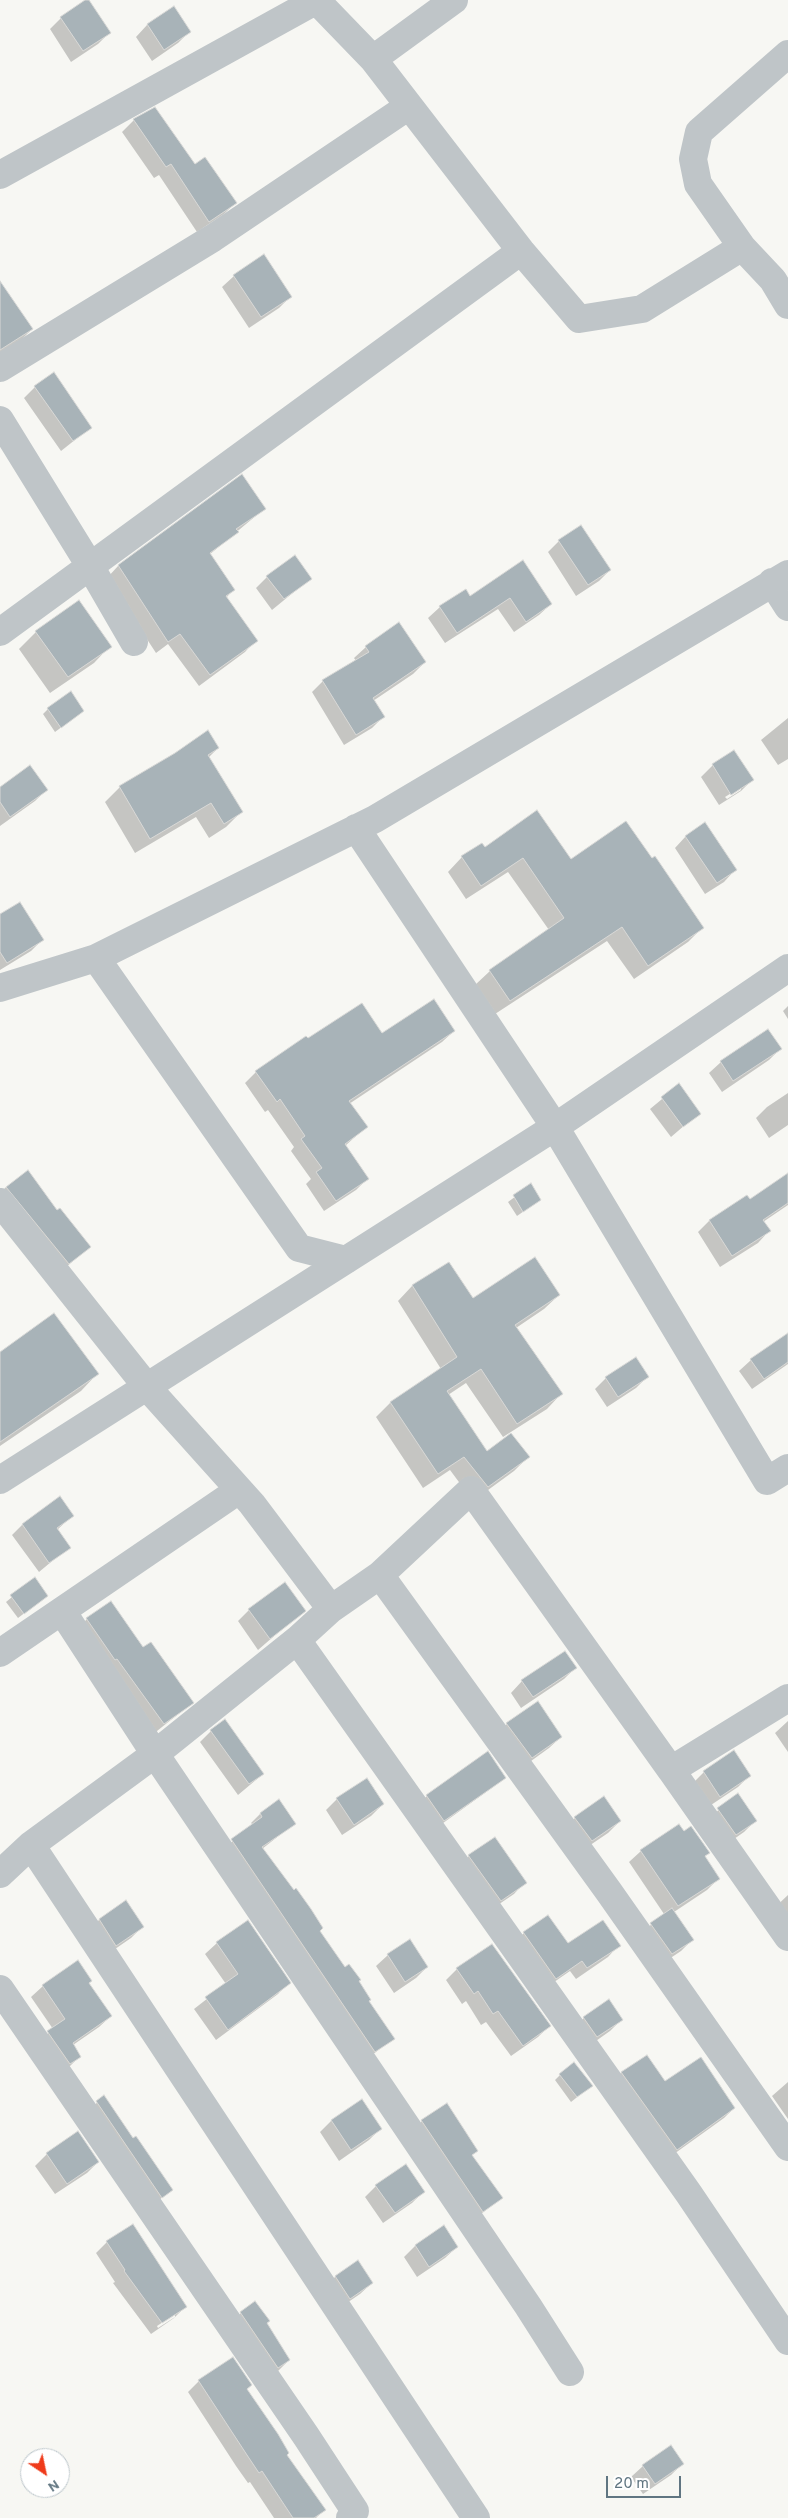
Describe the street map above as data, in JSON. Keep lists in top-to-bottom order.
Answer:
{
  "scale_bar": "20 m",
  "north": "bottom right"
}
